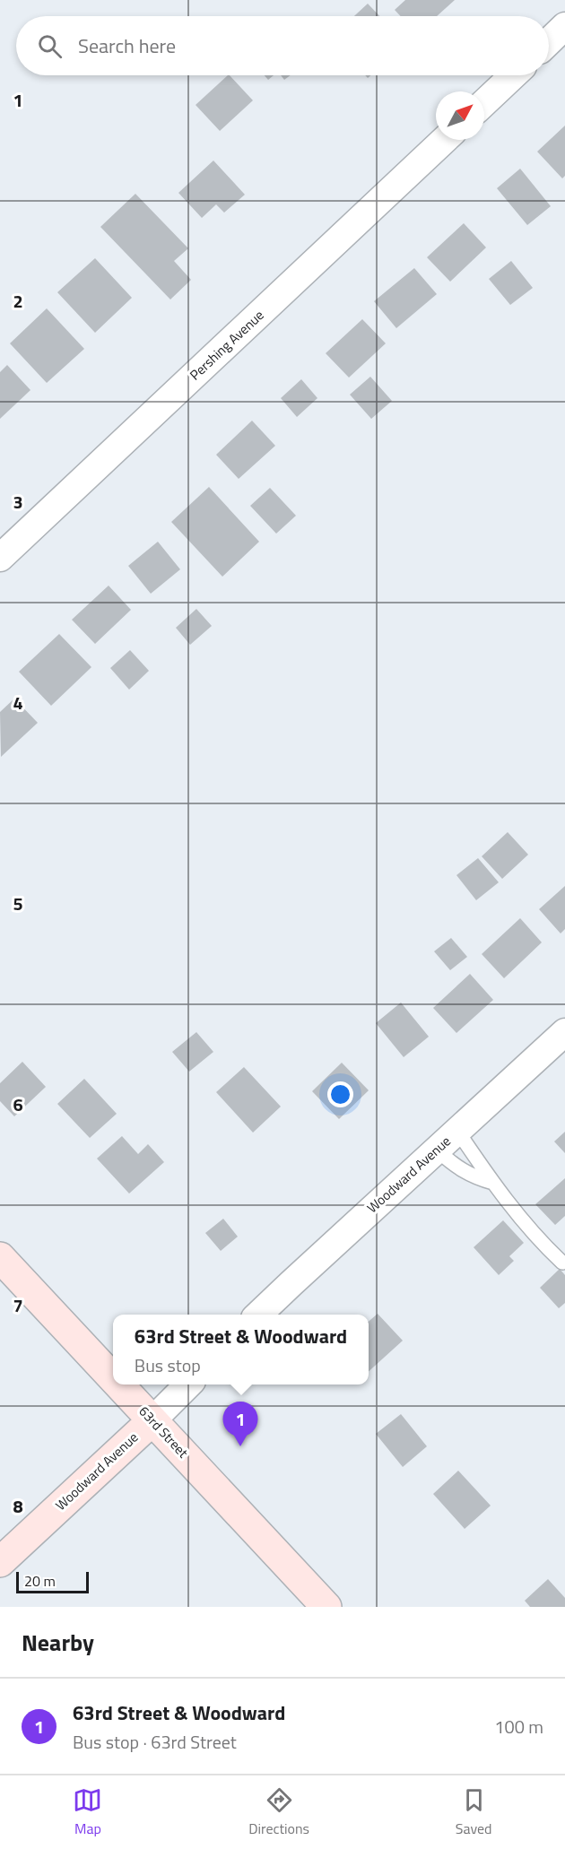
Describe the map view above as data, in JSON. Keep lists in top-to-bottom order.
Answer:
{
  "streets": {
    "main road": ["Woodward Avenue", "63rd Street"],
    "street": ["Pershing Avenue"]
  },
  "crossings": [
    ["Woodward Avenue", "63rd Street"]
  ],
  "scale_bar": "20 m",
  "north": "top right",
  "page": {
    "search": "Search here",
    "popup": ["63rd Street & Woodward", "Bus stop"],
    "pins": "1",
    "scale": "20 m",
    "heading": "Nearby",
    "list": [
      {
        "mark": "1",
        "name": "63rd Street & Woodward",
        "note": "Bus stop · 63rd Street",
        "value": "100 m"
      }
    ],
    "nav": ["Map", "Directions", "Saved"]
  },
  "grid": {
    "rows": [
      "1",
      "2",
      "3",
      "4",
      "5",
      "6",
      "7",
      "8"
    ]
  }
}
